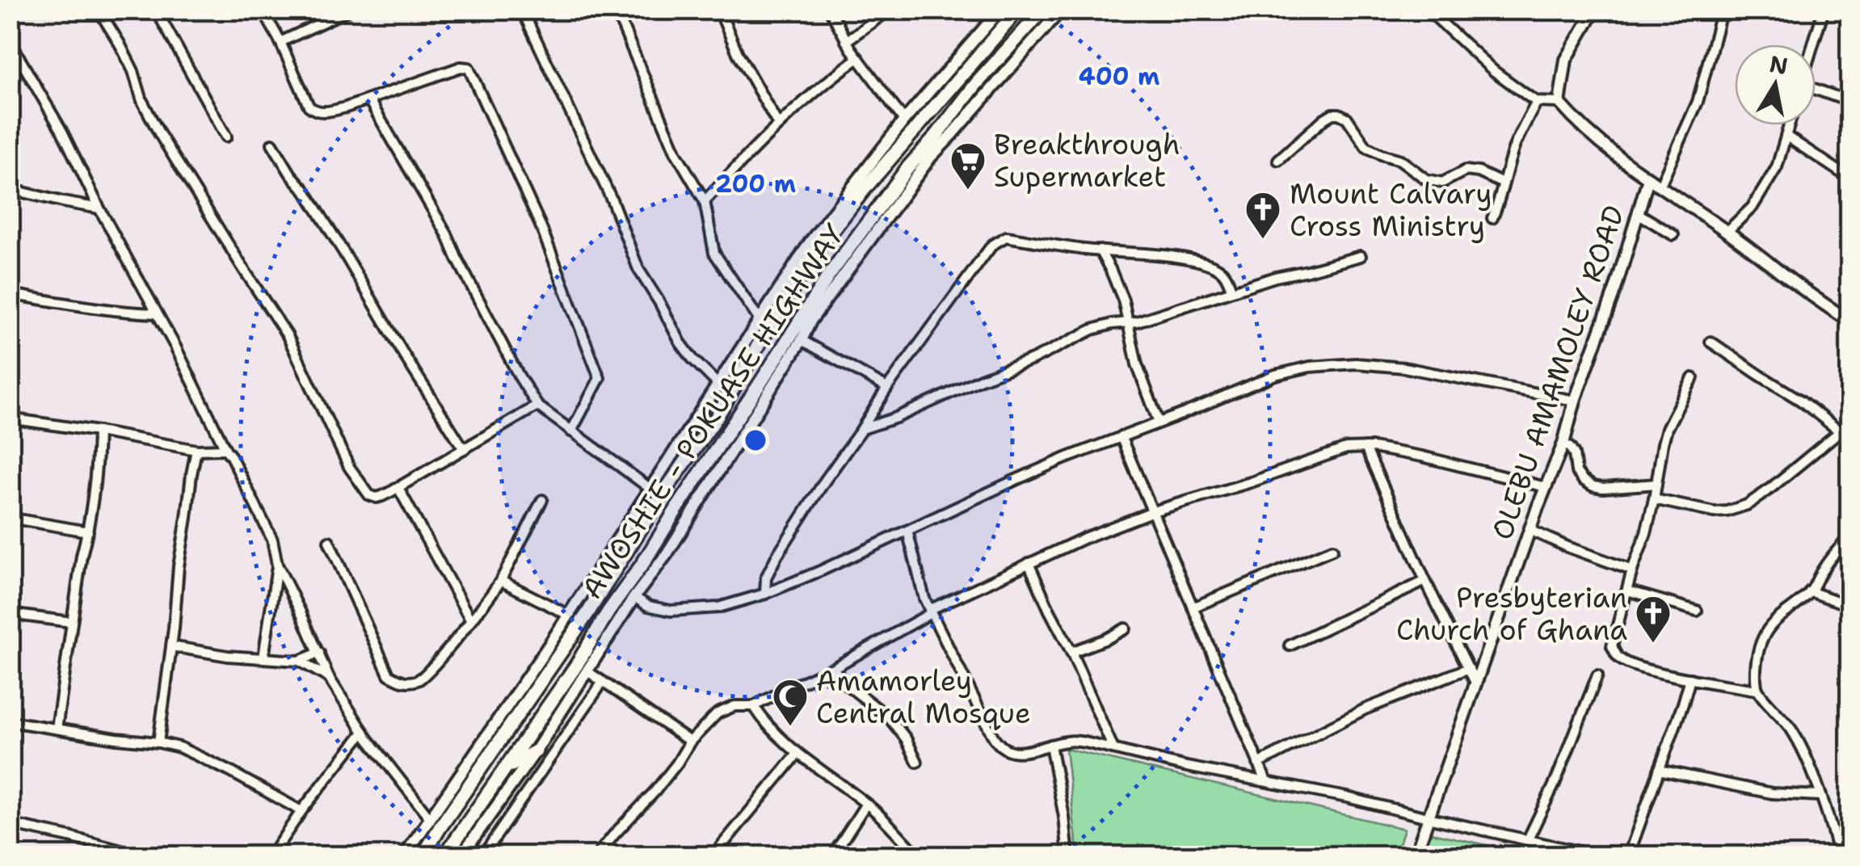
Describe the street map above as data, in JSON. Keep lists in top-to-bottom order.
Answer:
{
  "streets": {
    "main road": ["AWOSHIE - POKUASE HIGHWAY"],
    "street": ["OLEBU AMAMOLEY ROAD"]
  },
  "places": {
    "supermarket": ["Breakthrough Supermarket"],
    "church": ["Mount Calvary Cross Ministry", "Presbyterian Church of Ghana"],
    "mosque": ["Amamorley Central Mosque"]
  },
  "north": "top",
  "rings": ["400 m", "200 m"]
}
